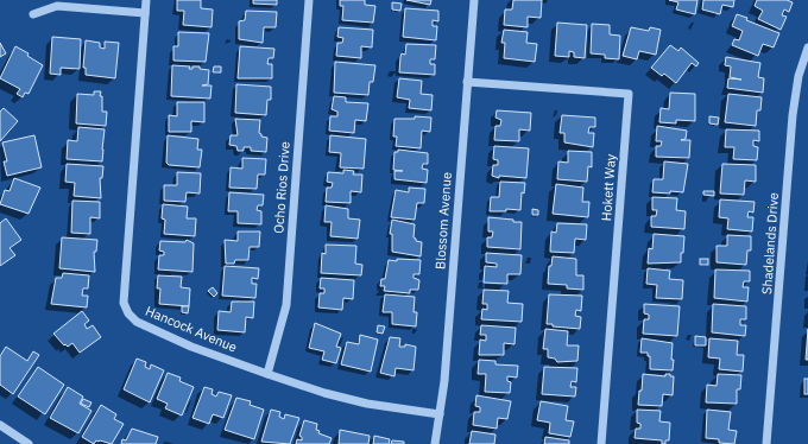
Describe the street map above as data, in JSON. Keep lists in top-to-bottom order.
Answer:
{
  "streets": {
    "street": [
      "Ocho Rios Drive",
      "Hokett Way",
      "Blossom Avenue",
      "Shadelands Drive",
      "Hancock Avenue"
    ]
  },
  "crossings": [
    ["Ocho Rios Drive", "Hancock Avenue"],
    ["Hokett Way", "Blossom Avenue"],
    ["Blossom Avenue", "Hancock Avenue"]
  ]
}
